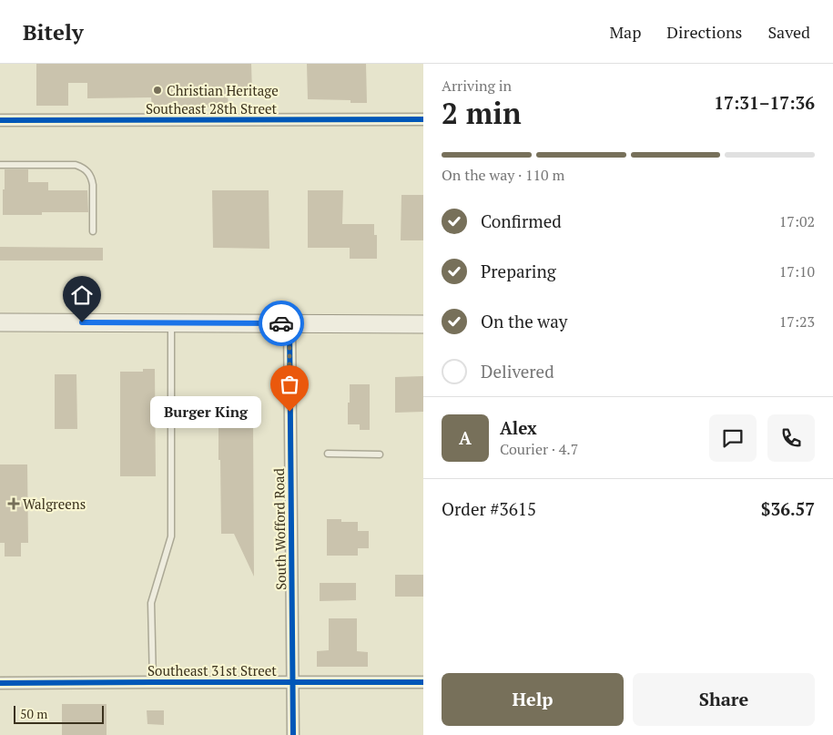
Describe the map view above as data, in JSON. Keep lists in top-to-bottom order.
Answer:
{
  "streets": {
    "street": ["Southeast 28th Street", "South Wofford Road", "Southeast 31st Street"]
  },
  "crossings": [
    ["South Wofford Road", "Southeast 31st Street"]
  ],
  "places": {
    "other": ["Christian Heritage", "Burger King"],
    "health": ["Walgreens"]
  },
  "scale_bar": "50 m",
  "page": {
    "header": "Bitely",
    "nav": ["Map", "Directions", "Saved"],
    "heading": ["2 min", "Arriving in", "17:31–17:36"],
    "panel": [
      "Alex",
      "Courier · 4.7",
      "Order #3615",
      "$36.57"
    ],
    "bar": "On the way · 110 m",
    "list": [
      ["Confirmed", "17:02"],
      ["Preparing", "17:10"],
      ["On the way", "17:23"],
      "Delivered"
    ],
    "bubble": "Burger King",
    "round": "A",
    "buttons": ["Help", "Share"],
    "scale": "50 m"
  }
}
